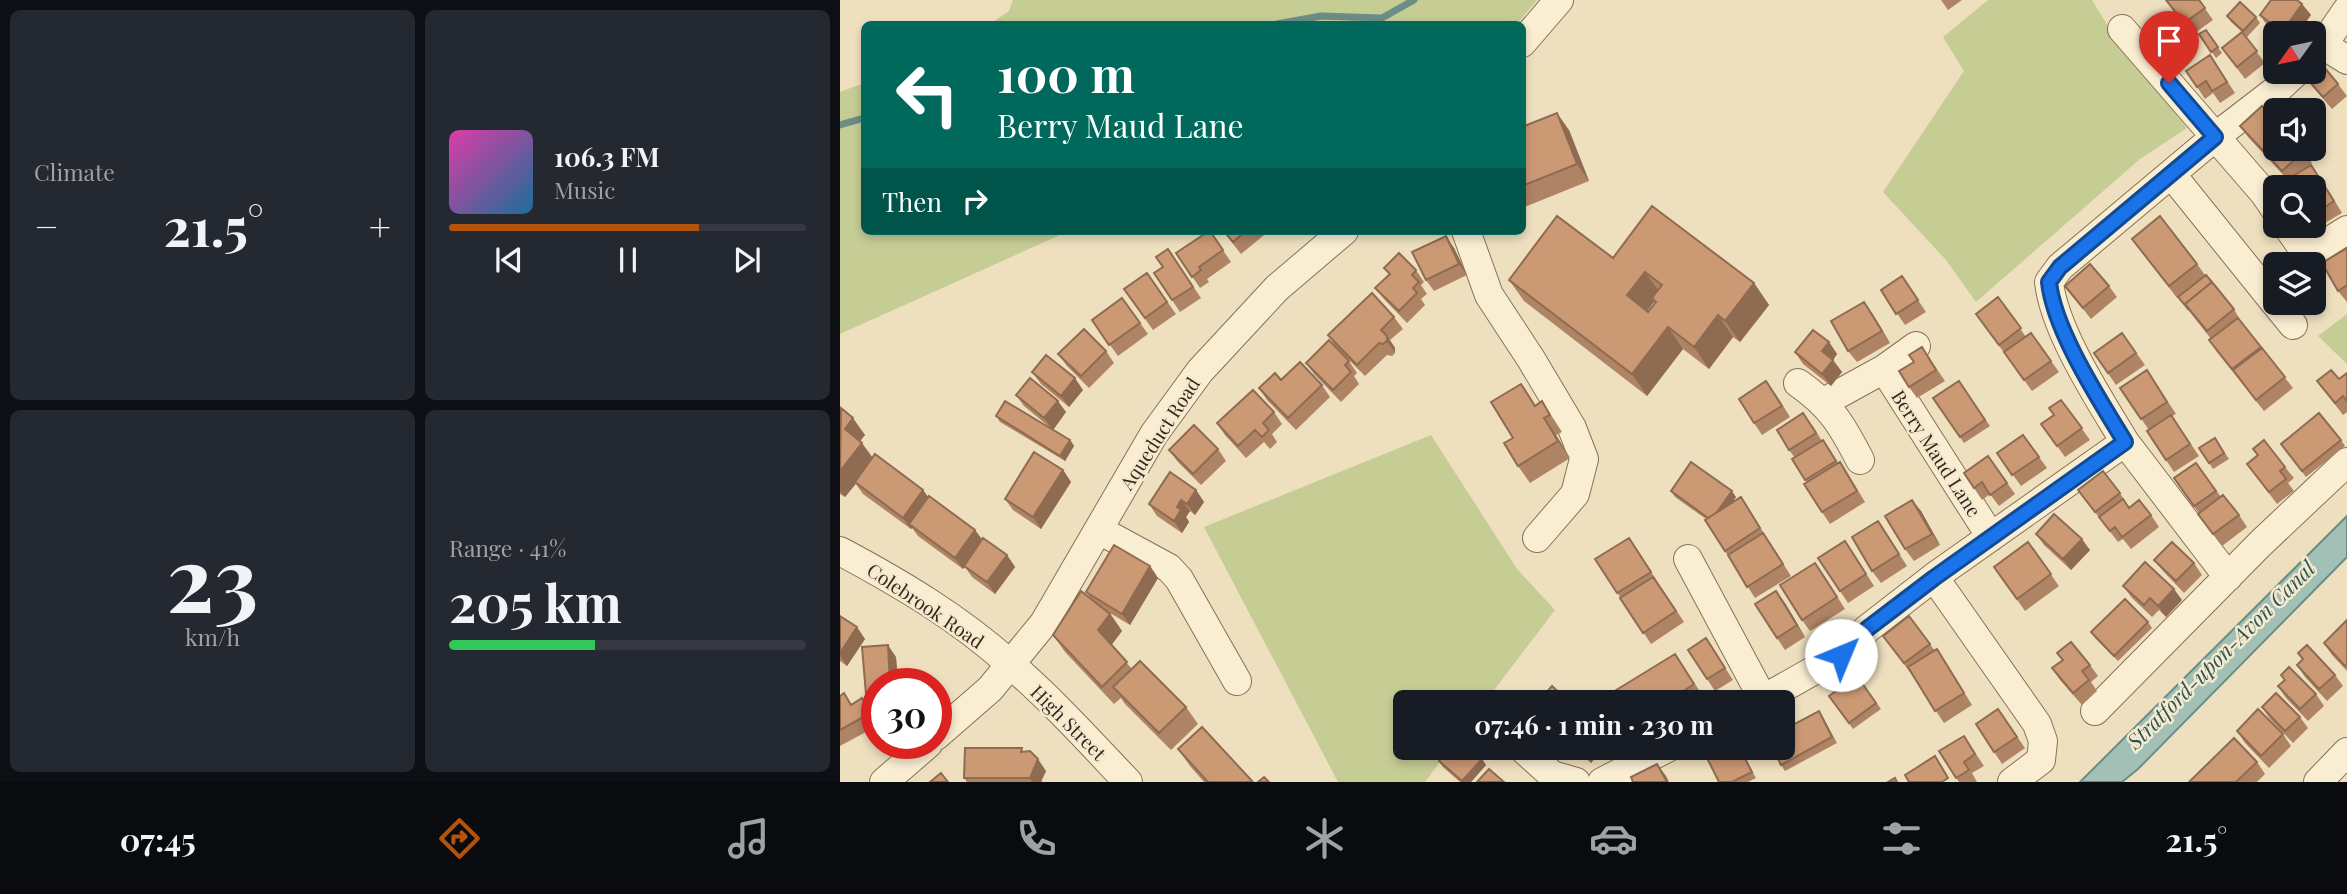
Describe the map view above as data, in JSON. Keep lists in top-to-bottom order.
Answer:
{
  "streets": {
    "street": [
      "Aqueduct Road",
      "Berry Maud Lane",
      "Colebrook Road",
      "High Street"
    ]
  },
  "crossings": [
    ["Aqueduct Road", "Colebrook Road"],
    ["Aqueduct Road", "High Street"],
    ["Colebrook Road", "High Street"]
  ],
  "water": ["Stratford-upon-Avon Canal"],
  "north": "bottom left",
  "page": {
    "tile": [
      "Climate",
      ["23", "km/h"],
      ["Range · 41%", "205 km"]
    ],
    "turn": ["100 m", "Berry Maud Lane"],
    "song": ["106.3 FM", "Music"],
    "then": "Then",
    "heat": ["−", "21.5°", "+"],
    "limit": "30",
    "trip": "07:46 · 1 min · 230 m",
    "tabs": ["07:45", "21.5°"]
  }
}
